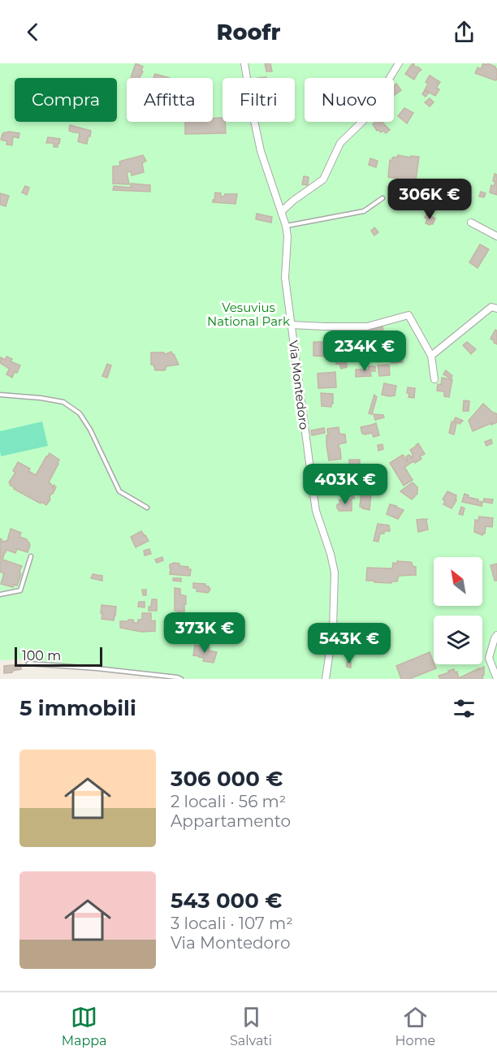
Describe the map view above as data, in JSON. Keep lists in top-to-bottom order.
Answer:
{
  "streets": {
    "street": ["Via Montedoro"]
  },
  "parks": ["Vesuvius National Park"],
  "scale_bar": "100 m",
  "north": "top left",
  "page": {
    "header": "Roofr",
    "chip": [
      "Compra",
      "Affitta",
      "Filtri",
      "Nuovo"
    ],
    "price": [
      "306K €",
      "234K €",
      "403K €",
      "373K €",
      "543K €"
    ],
    "scale": "100 m",
    "heading": "5 immobili",
    "list": [
      {
        "name": "306 000 €",
        "note": "2 locali · 56 m² · Appartamento"
      },
      {
        "name": "543 000 €",
        "note": "3 locali · 107 m² · Via Montedoro"
      }
    ],
    "tabs": ["Mappa", "Salvati", "Home"]
  }
}
